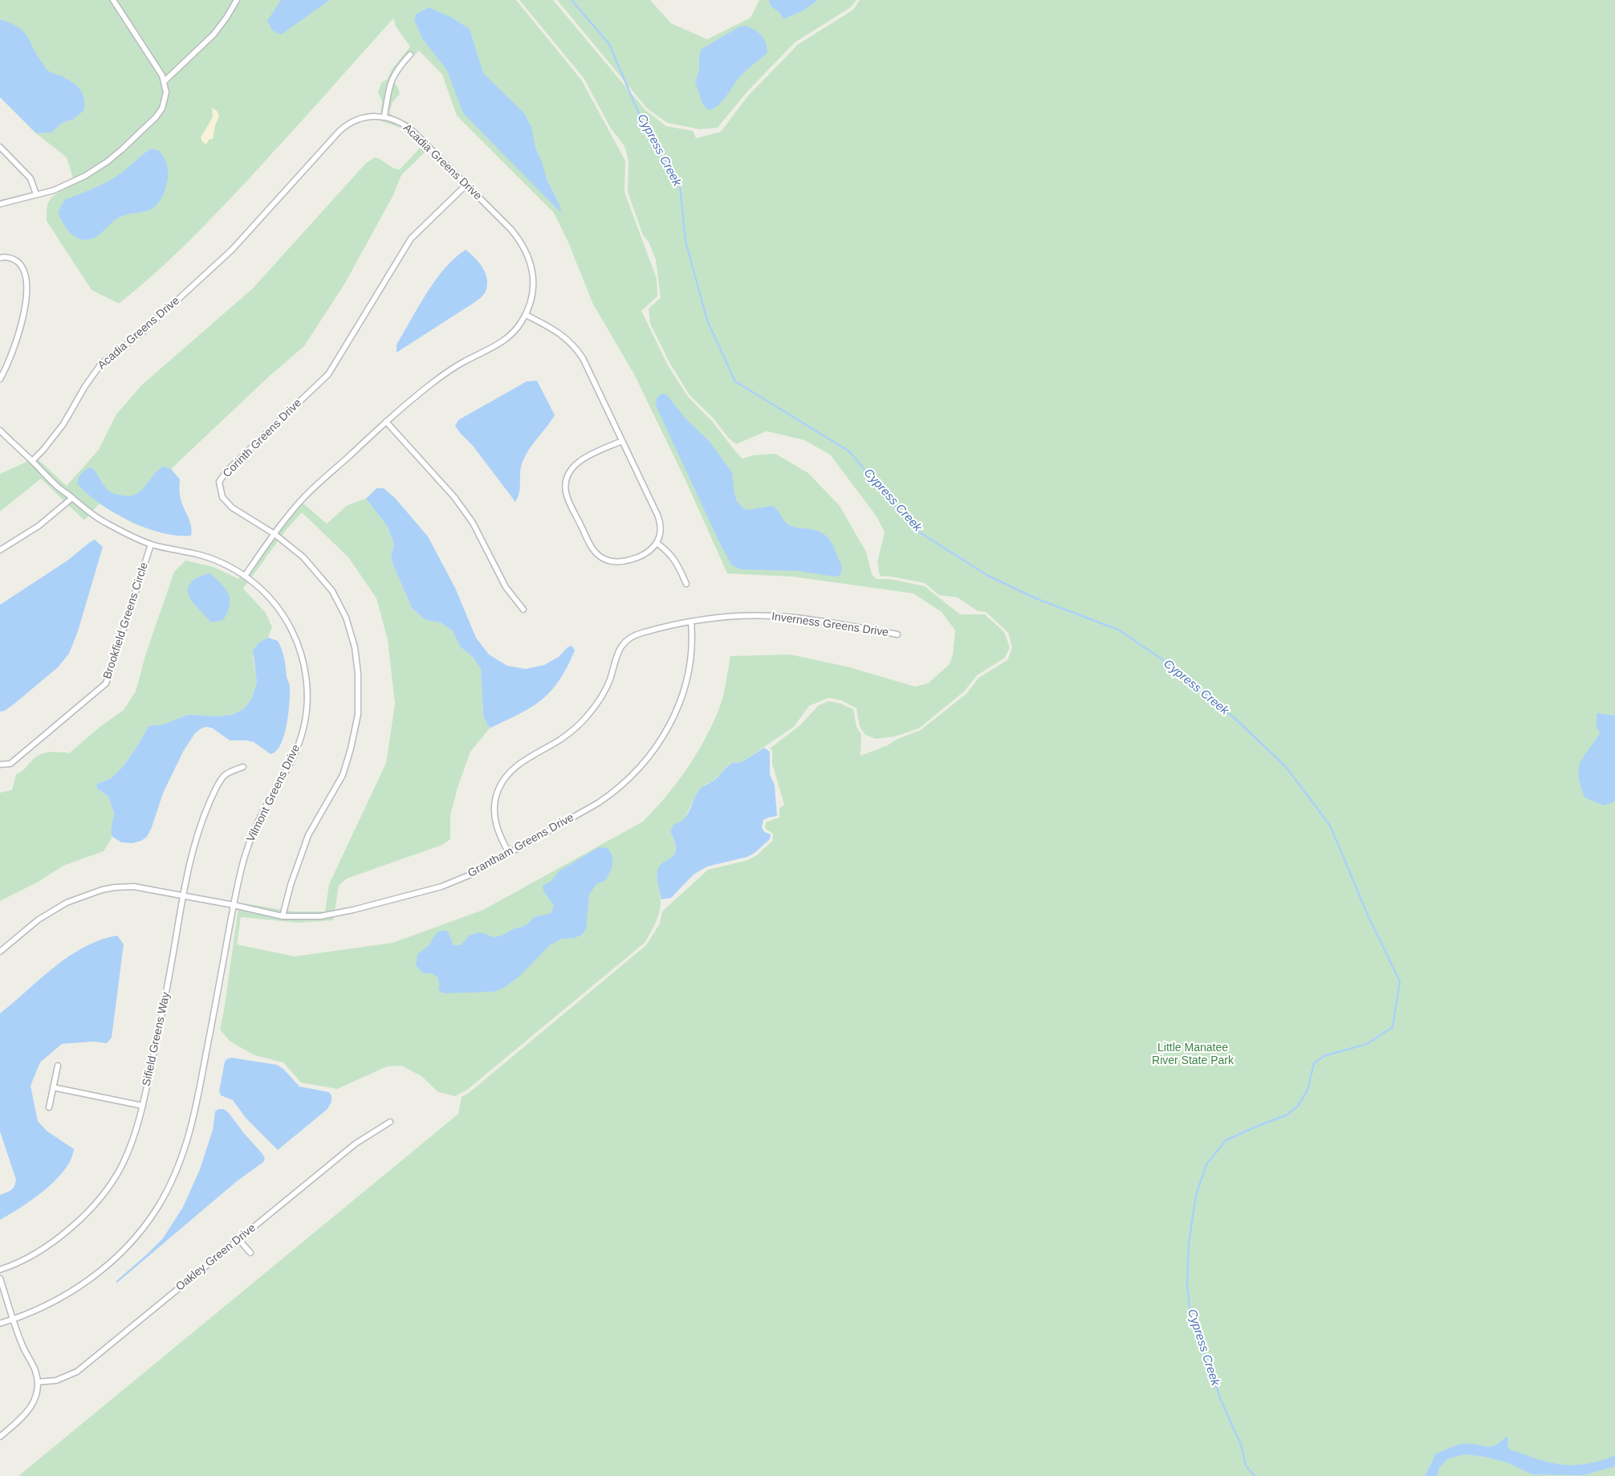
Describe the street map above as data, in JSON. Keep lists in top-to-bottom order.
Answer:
{
  "streets": {
    "street": [
      "Acadia Greens Drive",
      "Corinth Greens Drive",
      "Brookfield Greens Circle",
      "Inverness Greens Drive",
      "Vilmont Greens Drive",
      "Grantham Greens Drive",
      "Sifield Greens Way",
      "Oakley Green Drive"
    ]
  },
  "crossings": [
    ["Acadia Greens Drive", "Corinth Greens Drive"],
    ["Acadia Greens Drive", "Vilmont Greens Drive"],
    ["Corinth Greens Drive", "Grantham Greens Drive"],
    ["Brookfield Greens Circle", "Vilmont Greens Drive"],
    ["Inverness Greens Drive", "Grantham Greens Drive"],
    ["Vilmont Greens Drive", "Grantham Greens Drive"],
    ["Grantham Greens Drive", "Sifield Greens Way"]
  ],
  "water": ["Cypress Creek"],
  "parks": ["Little Manatee River State Park"]
}
